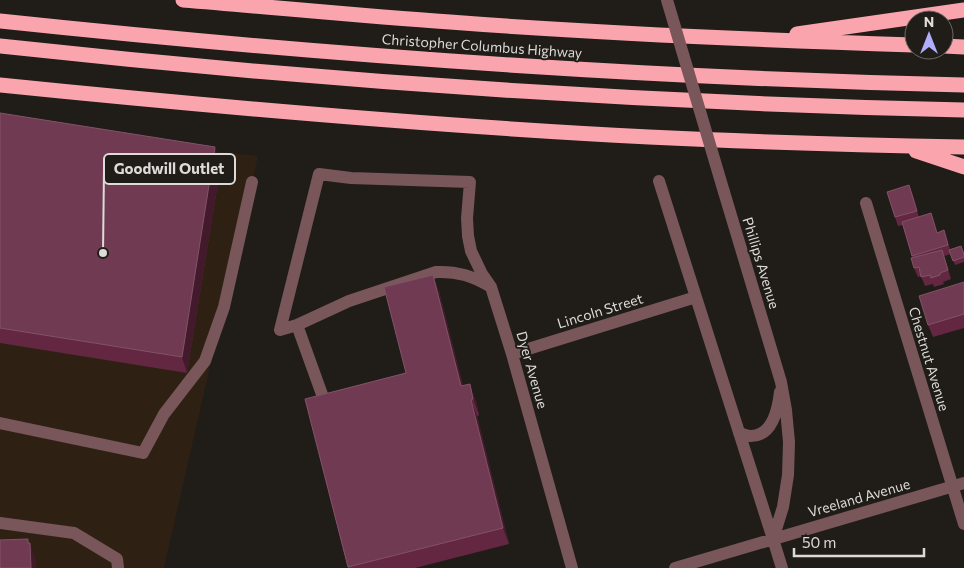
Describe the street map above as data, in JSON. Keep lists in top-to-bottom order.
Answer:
{
  "streets": {
    "highway": ["Christopher Columbus Highway"],
    "street": [
      "Phillips Avenue",
      "Lincoln Street",
      "Chestnut Avenue",
      "Dyer Avenue",
      "Vreeland Avenue"
    ]
  },
  "crossings": [
    ["Phillips Avenue", "Vreeland Avenue"],
    ["Lincoln Street", "Dyer Avenue"],
    ["Chestnut Avenue", "Vreeland Avenue"]
  ],
  "places": ["Goodwill Outlet"],
  "scale_bar": "50 m",
  "north": "top"
}
